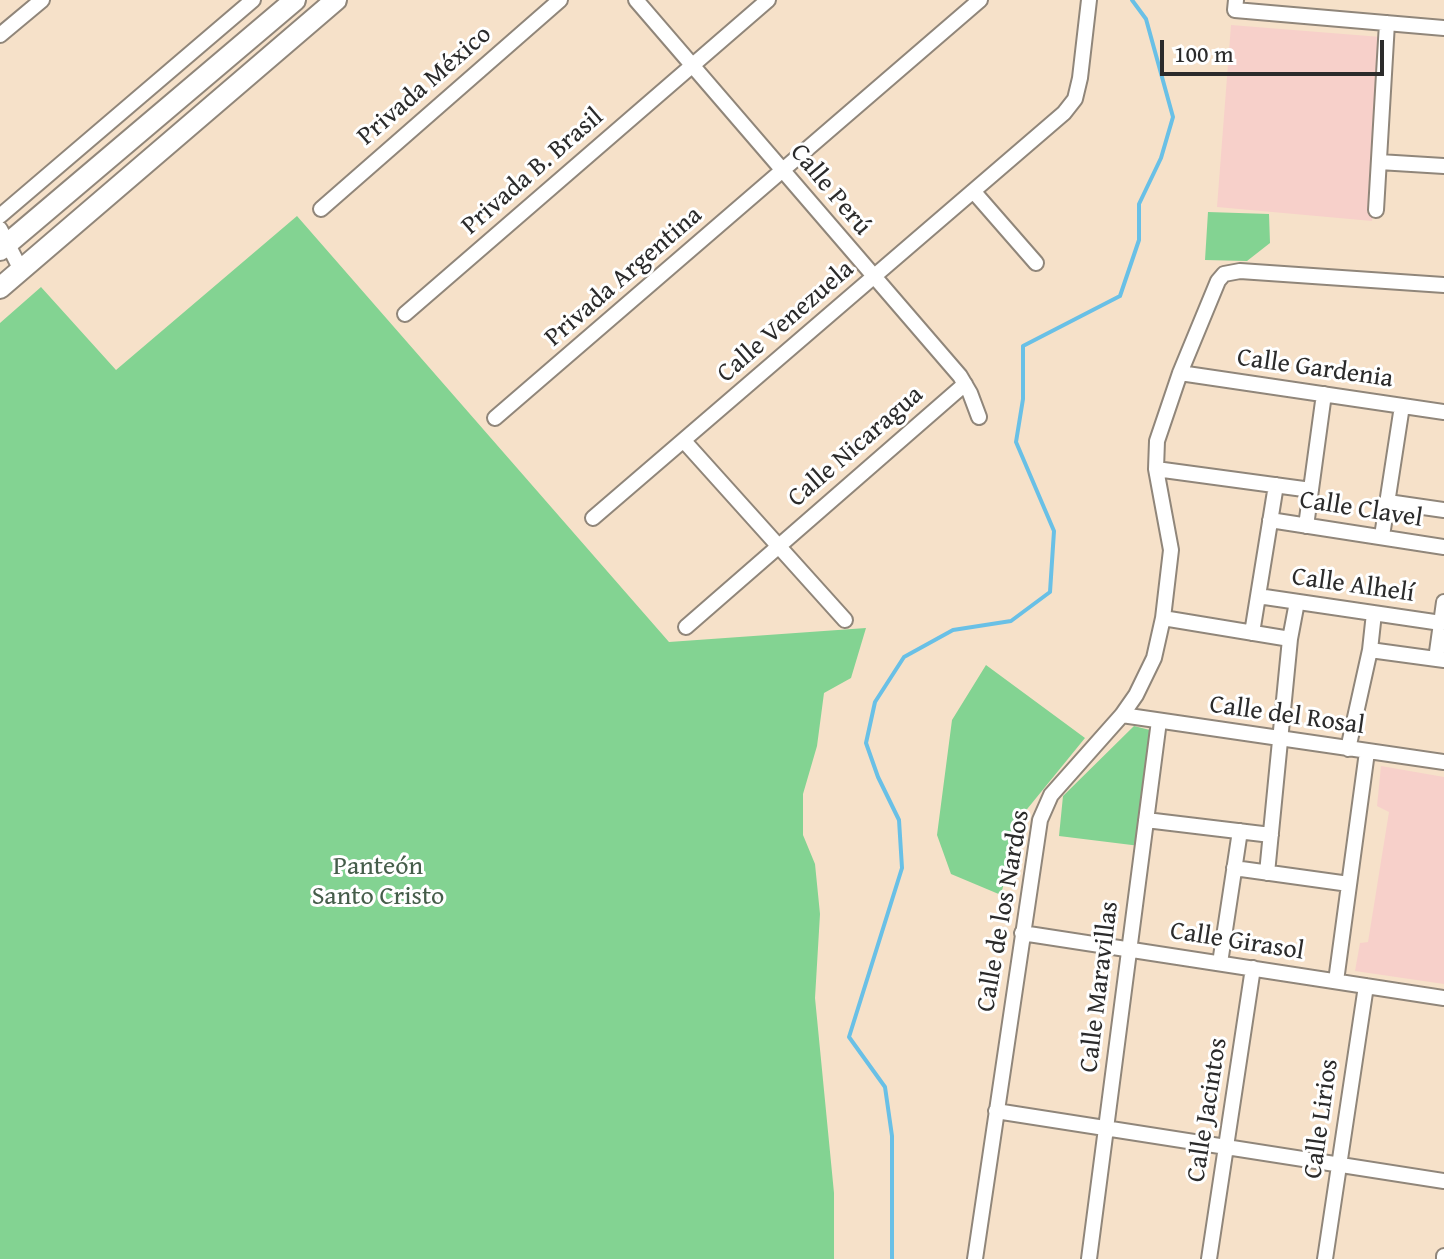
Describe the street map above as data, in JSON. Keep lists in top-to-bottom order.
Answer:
{
  "streets": {
    "street": [
      "Privada México",
      "Privada B. Brasil",
      "Calle Perú",
      "Privada Argentina",
      "Calle Venezuela",
      "Calle Gardenia",
      "Calle Nicaragua",
      "Calle Clavel",
      "Calle Alhelí",
      "Calle del Rosal",
      "Calle de los Nardos",
      "Calle Girasol",
      "Calle Maravillas",
      "Calle Jacintos",
      "Calle Lirios"
    ]
  },
  "crossings": [
    ["Privada B. Brasil", "Calle Perú"],
    ["Calle Perú", "Privada Argentina"],
    ["Calle Perú", "Calle Venezuela"],
    ["Calle Perú", "Calle Nicaragua"],
    ["Calle Gardenia", "Calle de los Nardos"],
    ["Calle Clavel", "Calle de los Nardos"],
    ["Calle del Rosal", "Calle de los Nardos"],
    ["Calle del Rosal", "Calle Maravillas"],
    ["Calle de los Nardos", "Calle Girasol"],
    ["Calle Girasol", "Calle Maravillas"],
    ["Calle Girasol", "Calle Jacintos"],
    ["Calle Girasol", "Calle Lirios"]
  ],
  "parks": ["Panteón Santo Cristo"],
  "scale_bar": "100 m"
}
